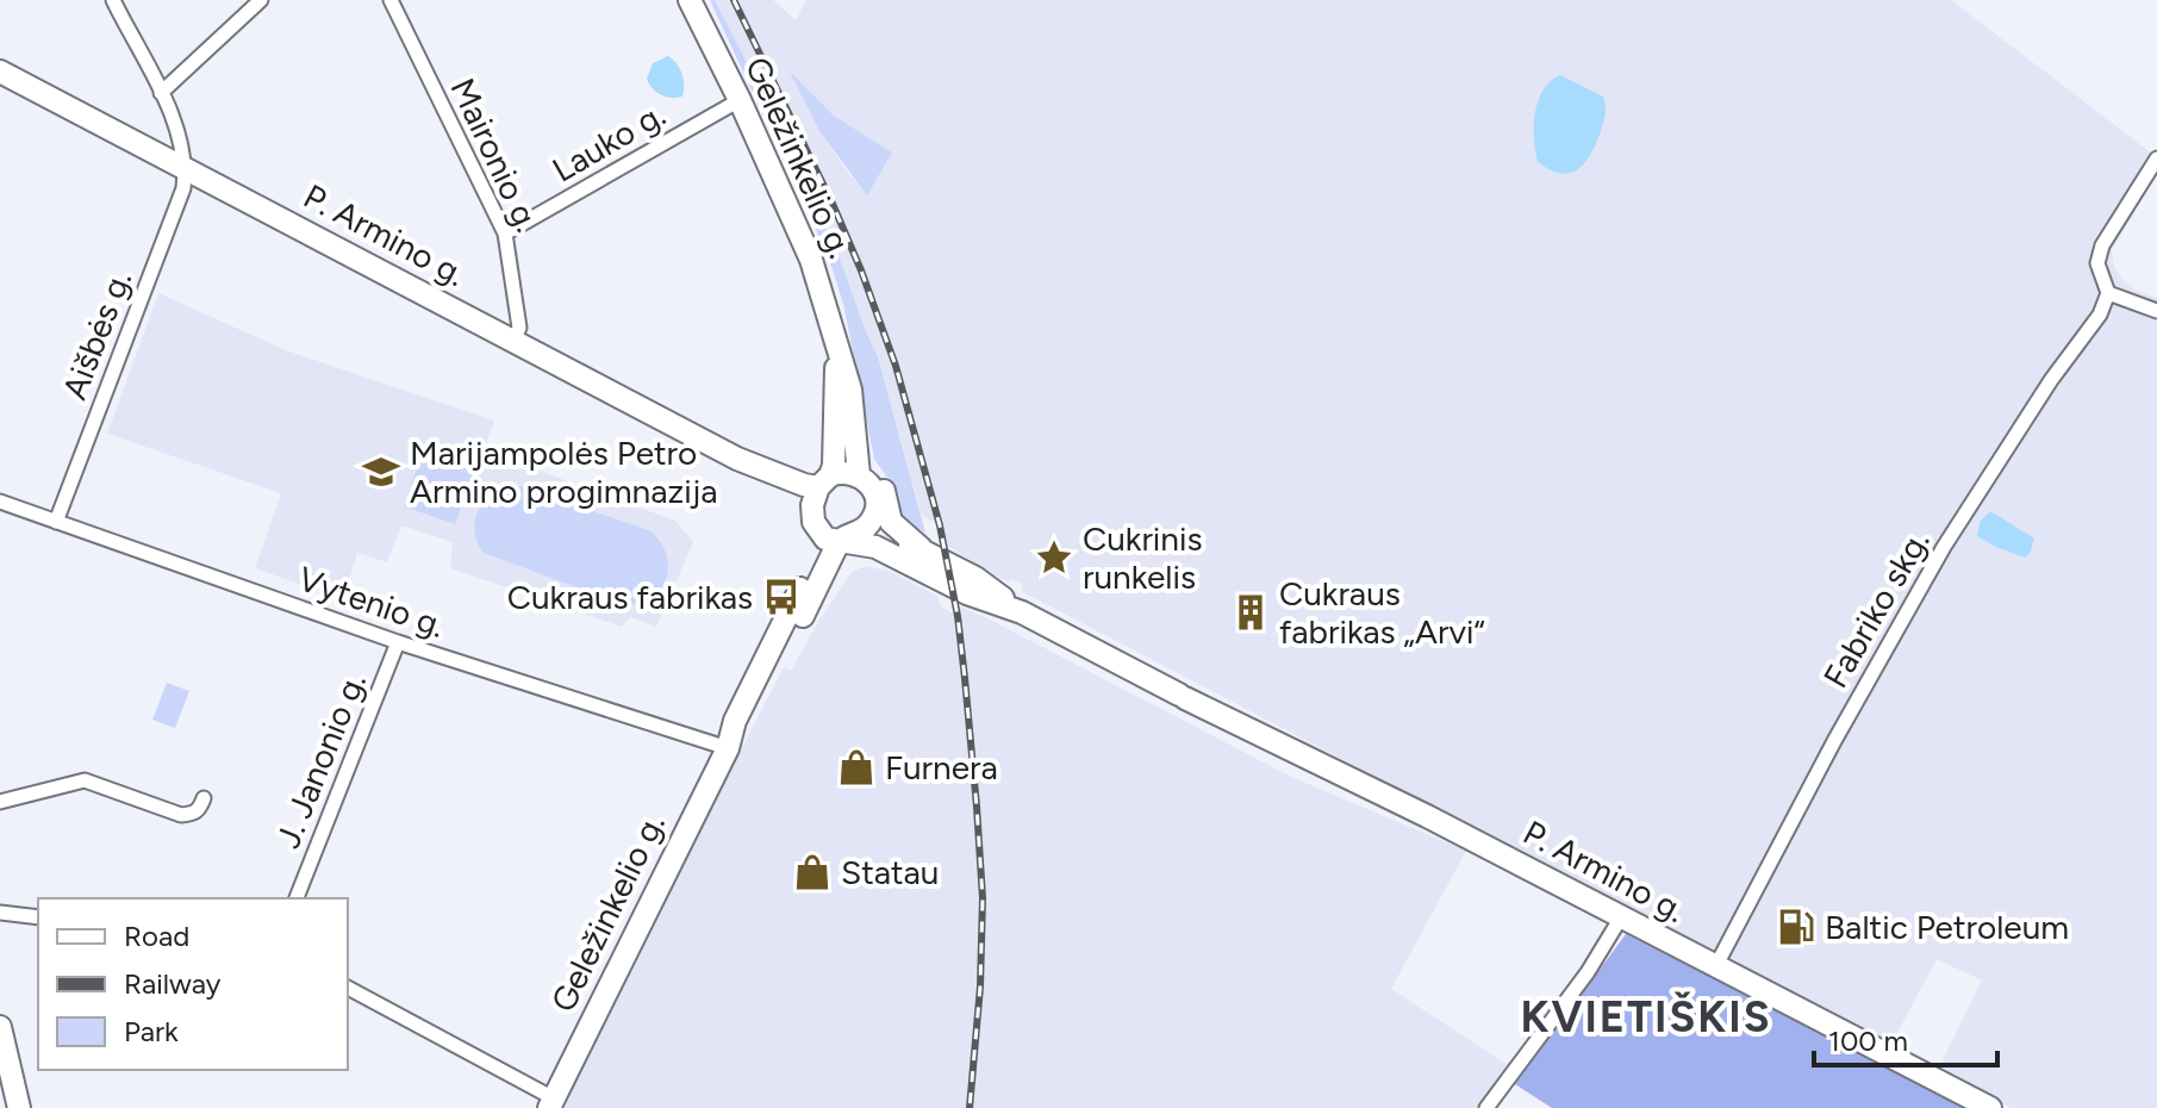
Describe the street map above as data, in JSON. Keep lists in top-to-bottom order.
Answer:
{
  "streets": {
    "main road": ["Geležinkelio g.", "P. Armino g."],
    "street": [
      "Lauko g.",
      "Maironio g.",
      "Aišbės g.",
      "Vytenio g.",
      "Fabriko skg.",
      "J. Janonio g."
    ]
  },
  "crossings": [
    ["Lauko g.", "Maironio g."],
    ["Lauko g.", "Geležinkelio g."],
    ["Maironio g.", "P. Armino g."],
    ["Geležinkelio g.", "P. Armino g."],
    ["Geležinkelio g.", "Vytenio g."],
    ["P. Armino g.", "Aišbės g."],
    ["P. Armino g.", "Fabriko skg."],
    ["Aišbės g.", "Vytenio g."],
    ["Vytenio g.", "J. Janonio g."]
  ],
  "districts": ["KVIETIŠKIS"],
  "places": {
    "school or university": ["Marijampolės Petro Armino progimnazija"],
    "place": ["Cukrinis runkelis"],
    "bus stop": ["Cukraus fabrikas"],
    "building": ["Cukraus fabrikas „Arvi“"],
    "shop": ["Furnera", "Statau"],
    "fuel station": ["Baltic Petroleum"]
  },
  "legend": ["Road", "Railway", "Park"],
  "scale_bar": "100 m"
}
